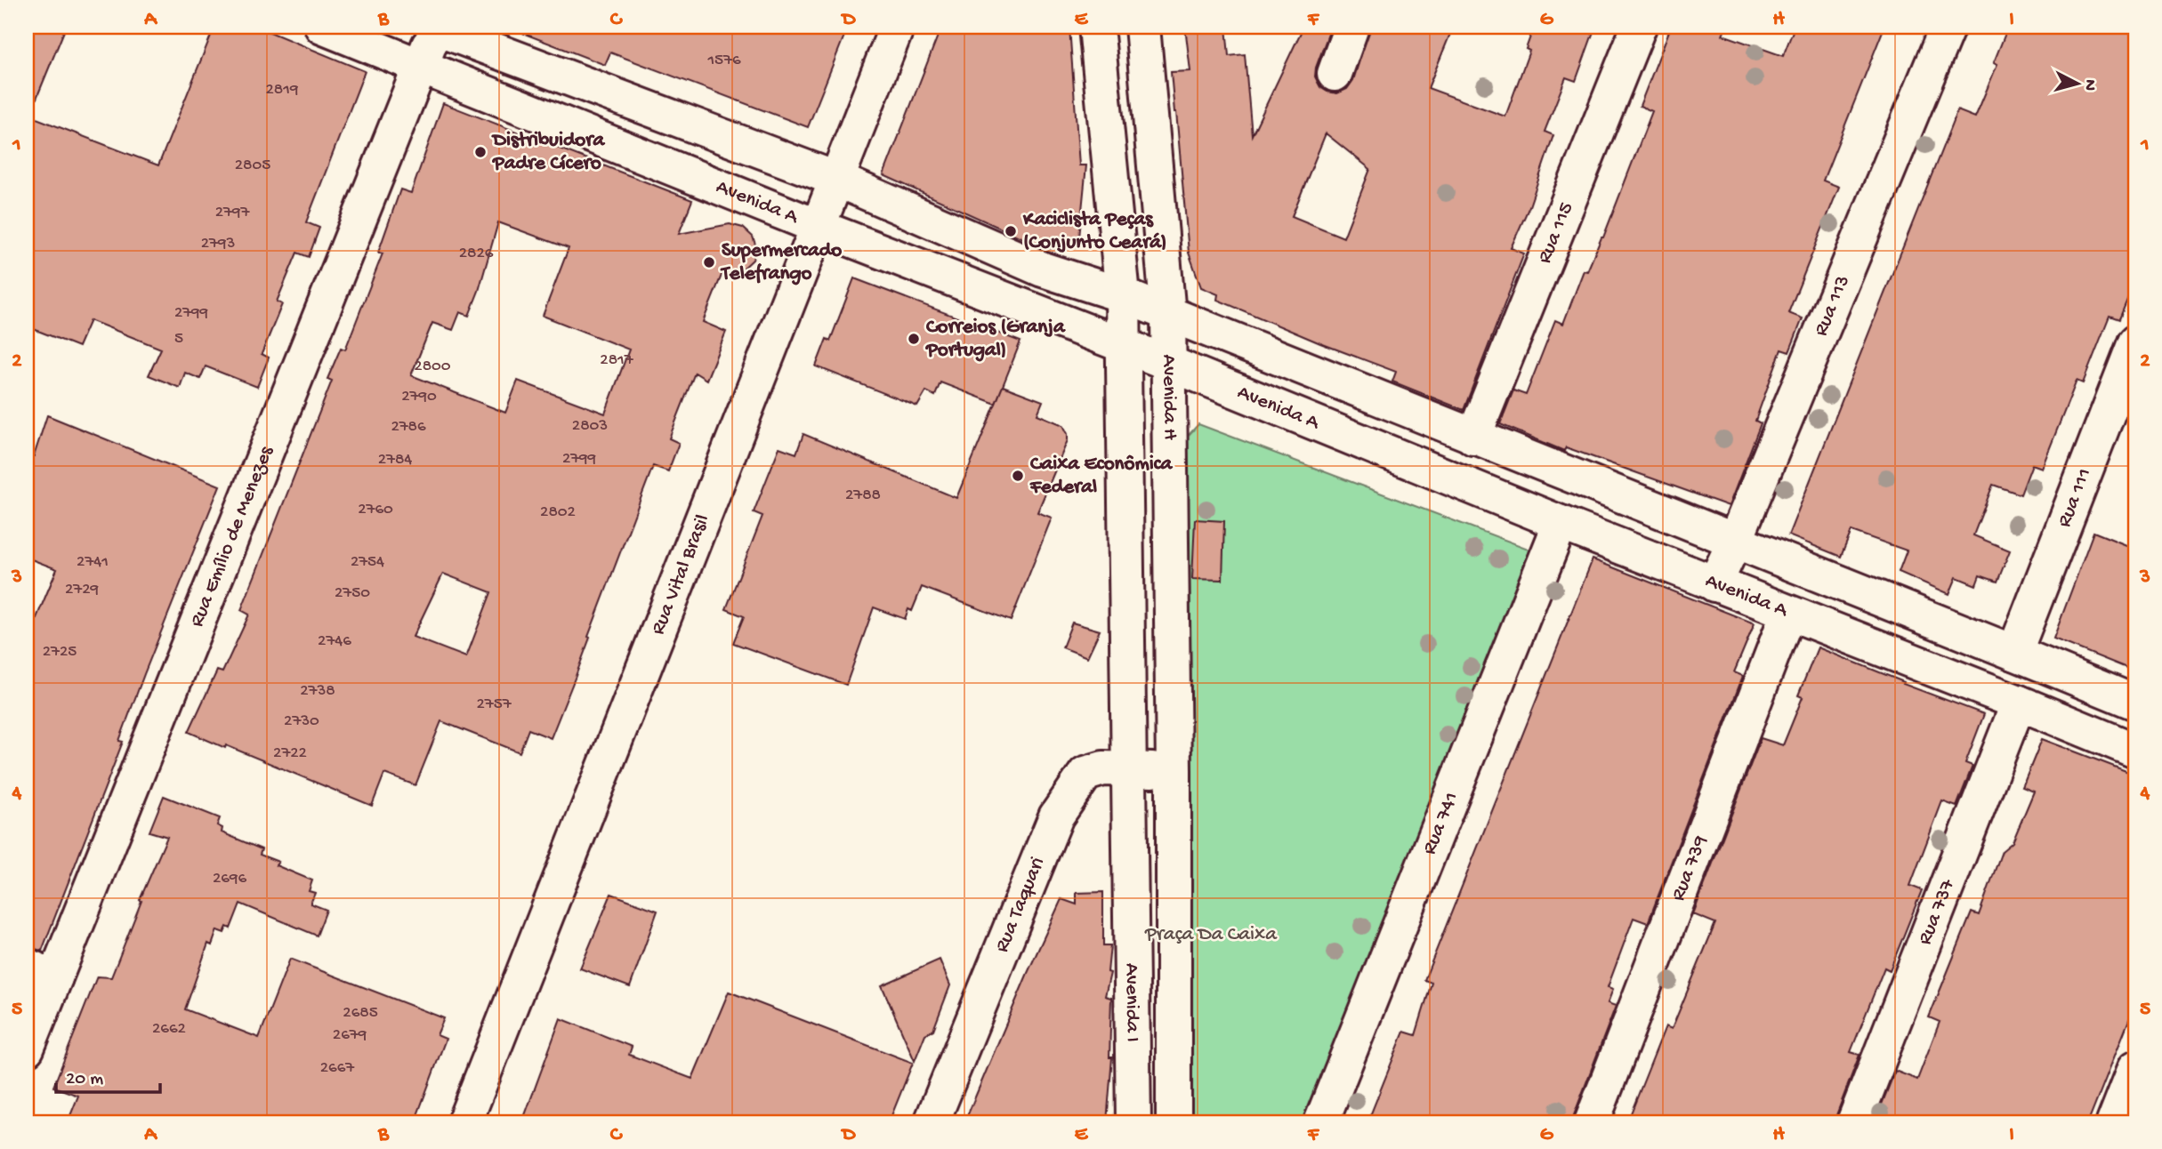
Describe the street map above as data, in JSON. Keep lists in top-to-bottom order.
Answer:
{
  "streets": {
    "street": [
      "Avenida A",
      "Rua 115",
      "Rua 113",
      "Avenida H",
      "Rua 111",
      "Rua Emílio de Menezes",
      "Rua Vital Brasil",
      "Rua 741",
      "Rua 739",
      "Rua Taquari",
      "Rua 737",
      "Avenida I"
    ]
  },
  "crossings": [
    ["Avenida A", "Rua 113"],
    ["Avenida A", "Avenida H"],
    ["Avenida A", "Rua Emílio de Menezes"],
    ["Avenida A", "Rua Vital Brasil"],
    ["Avenida A", "Rua 741"],
    ["Avenida A", "Rua 739"],
    ["Avenida A", "Rua 737"],
    ["Avenida H", "Rua Taquari"],
    ["Avenida H", "Avenida I"],
    ["Rua Taquari", "Avenida I"]
  ],
  "parks": ["Praça Da Caixa"],
  "places": [
    "Distribuidora Padre Cícero",
    "Kaciclista Peças (Conjunto Ceará)",
    "Supermercado Telefrango",
    "Correios (Granja Portugal)",
    "Caixa Econômica Federal"
  ],
  "house_numbers": [
    "1576",
    "2819",
    "2805",
    "2797",
    "2793",
    "2826",
    "2799",
    "5",
    "2817",
    "2800",
    "2790",
    "2803",
    "2786",
    "2799",
    "2784",
    "2788",
    "2760",
    "2802",
    "2741",
    "2754",
    "2729",
    "2750",
    "2746",
    "2725",
    "2738",
    "2757",
    "2730",
    "2722",
    "2696",
    "2685",
    "2662",
    "2679",
    "2667"
  ],
  "scale_bar": "20 m",
  "north": "right",
  "grid": {
    "columns": [
      "A",
      "B",
      "C",
      "D",
      "E",
      "F",
      "G",
      "H",
      "I"
    ],
    "rows": [
      "1",
      "2",
      "3",
      "4",
      "5"
    ]
  }
}
